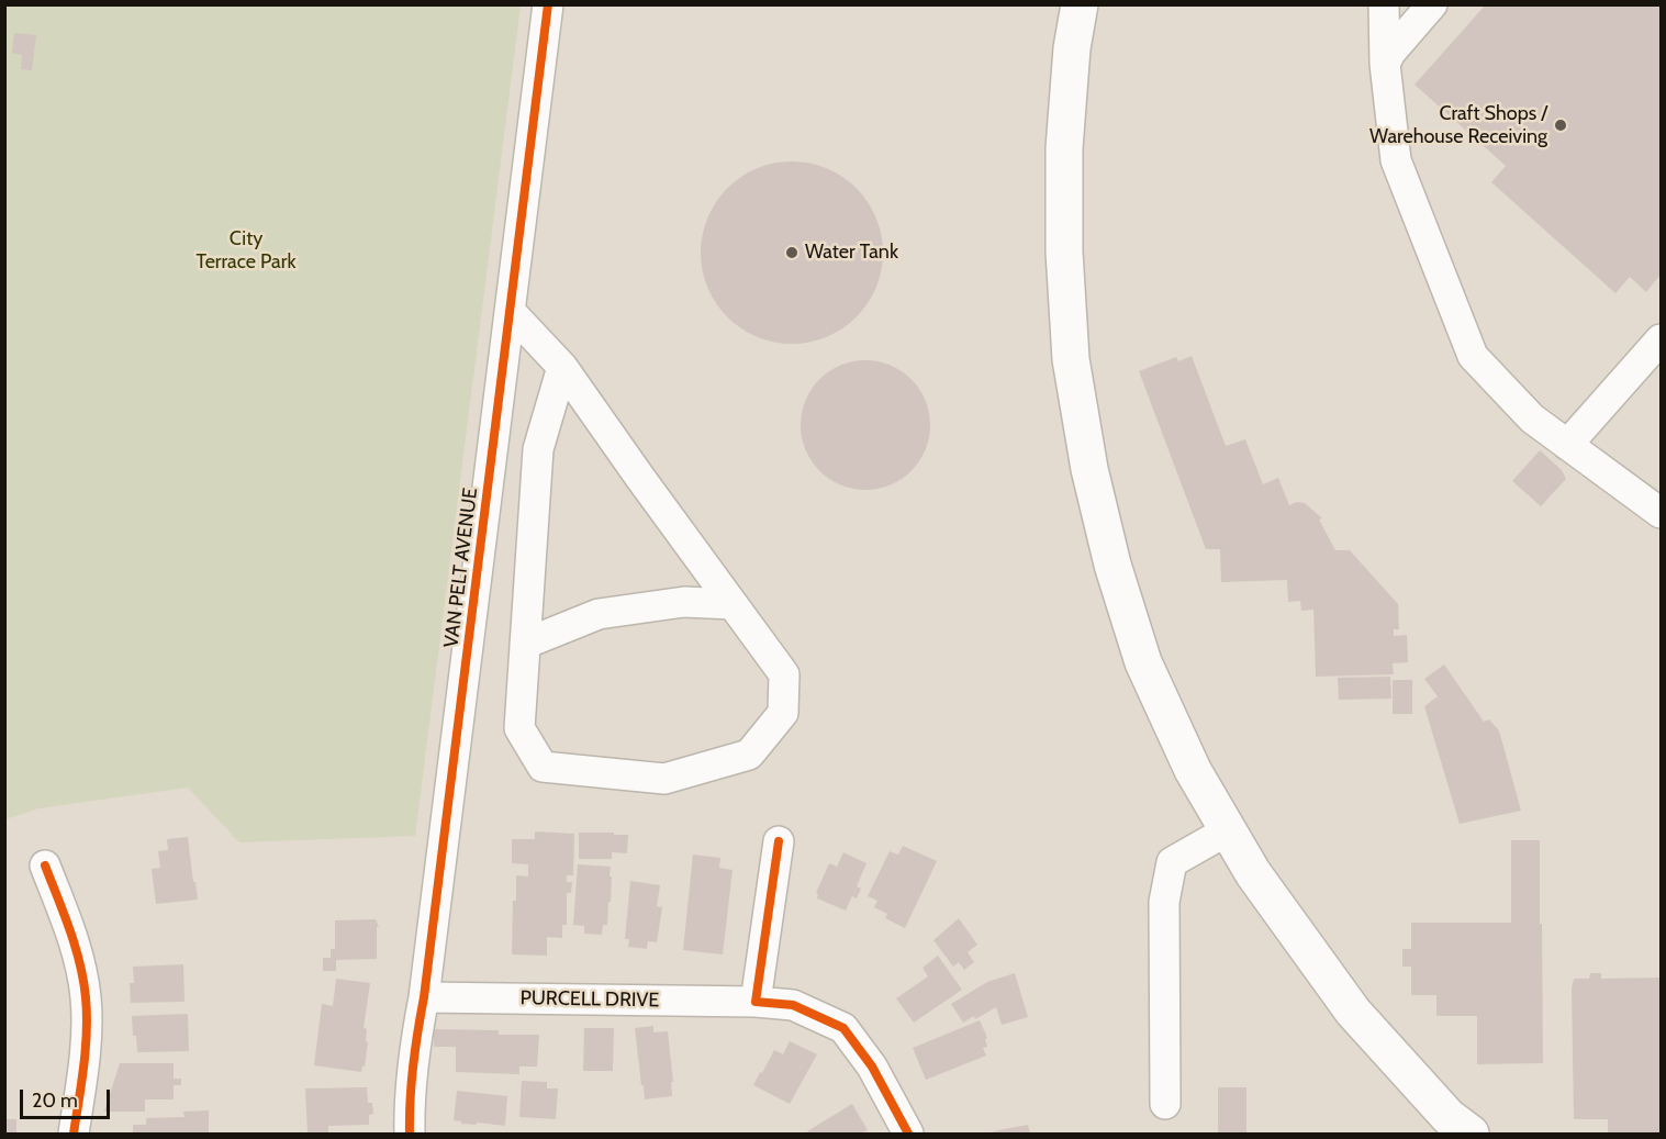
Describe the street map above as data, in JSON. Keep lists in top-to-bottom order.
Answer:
{
  "streets": {
    "street": ["VAN PELT AVENUE", "PURCELL DRIVE"]
  },
  "crossings": [
    ["VAN PELT AVENUE", "PURCELL DRIVE"]
  ],
  "parks": ["City Terrace Park"],
  "places": ["Craft Shops / Warehouse Receiving", "Water Tank"],
  "scale_bar": "20 m"
}
